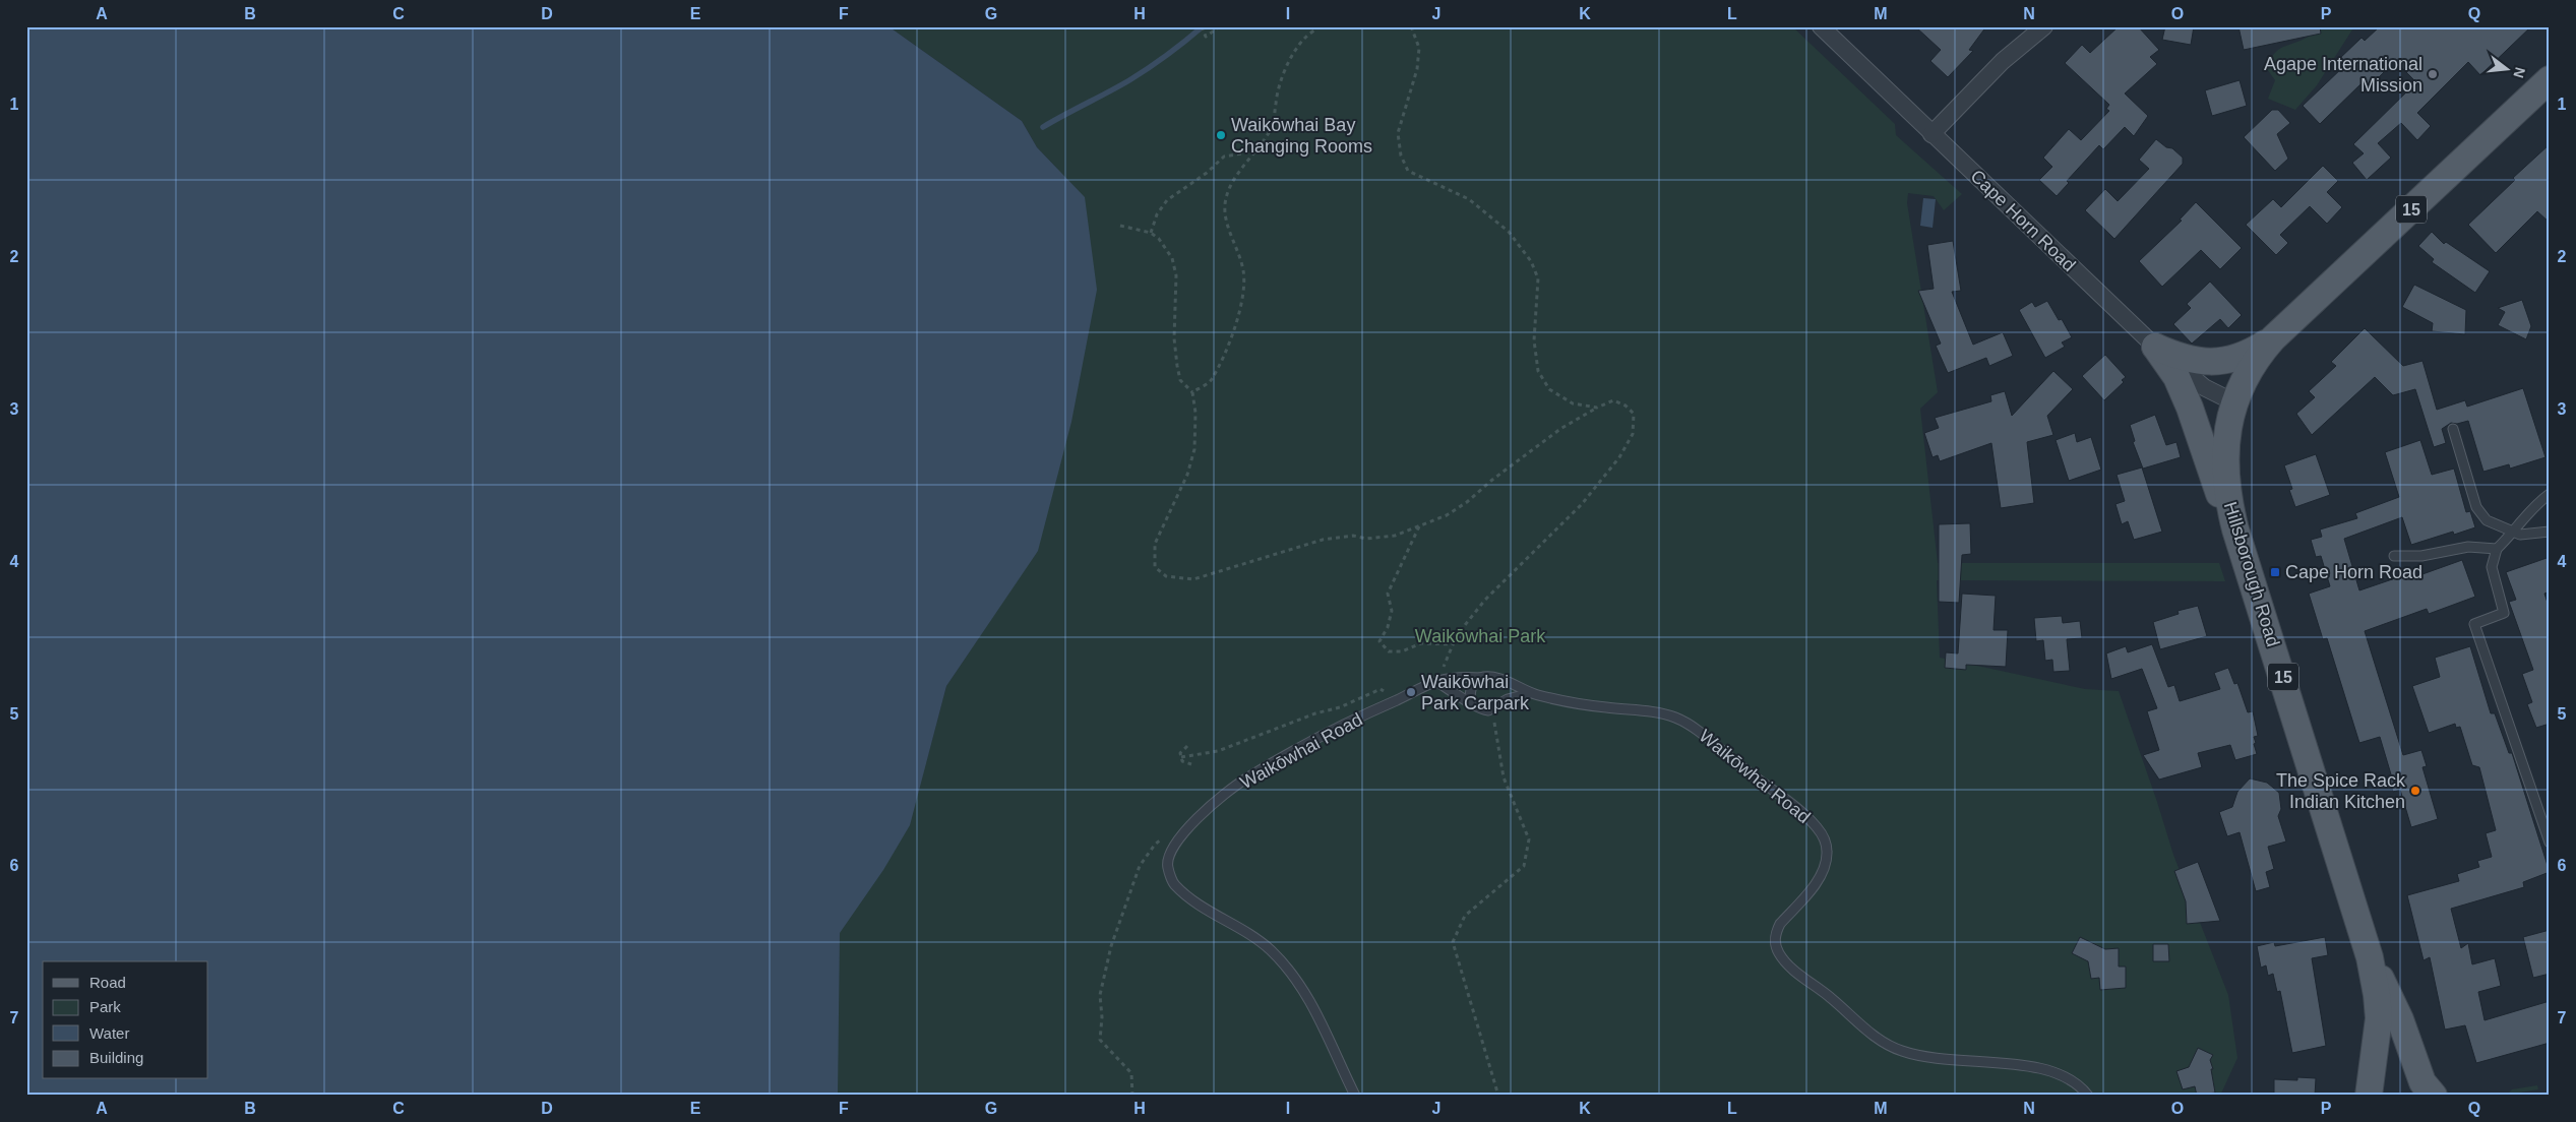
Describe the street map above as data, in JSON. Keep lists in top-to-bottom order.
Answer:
{
  "streets": {
    "main road": ["15", "Hillsborough Road"],
    "street": ["Cape Horn Road"],
    "lane": ["Waikōwhai Road"]
  },
  "crossings": [
    ["Cape Horn Road", "Hillsborough Road"]
  ],
  "parks": ["Waikōwhai Park"],
  "places": {
    "other": [
      "Agape International Mission",
      "Waikōwhai Bay Changing Rooms",
      "Waikōwhai Park Carpark",
      "The Spice Rack Indian Kitchen"
    ],
    "transit": ["Cape Horn Road"]
  },
  "legend": [
    "Road",
    "Park",
    "Water",
    "Building"
  ],
  "north": "right",
  "grid": {
    "columns": [
      "A",
      "B",
      "C",
      "D",
      "E",
      "F",
      "G",
      "H",
      "I",
      "J",
      "K",
      "L",
      "M",
      "N",
      "O",
      "P",
      "Q"
    ],
    "rows": [
      "1",
      "2",
      "3",
      "4",
      "5",
      "6",
      "7"
    ]
  }
}
